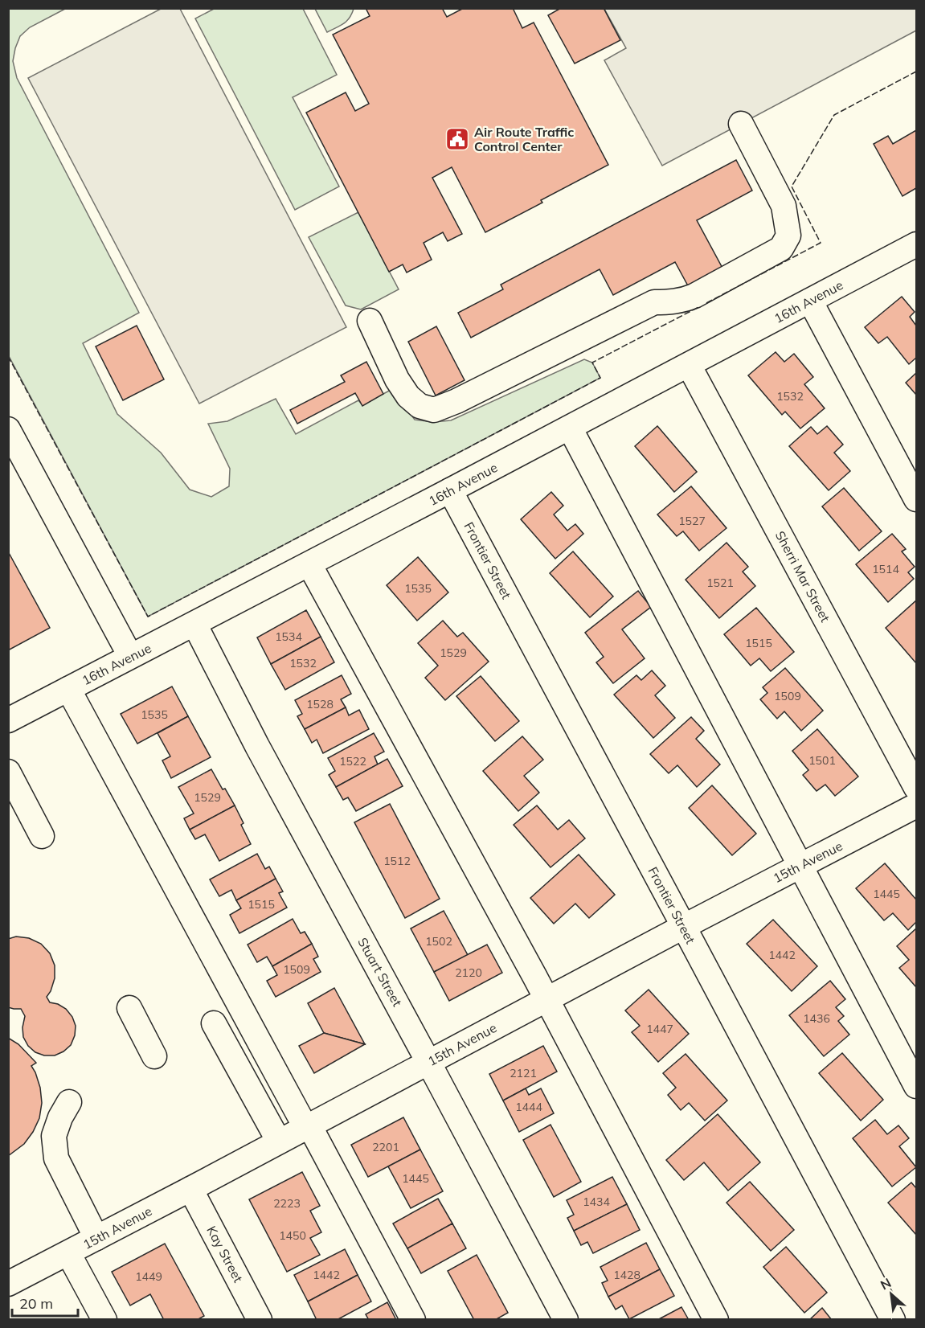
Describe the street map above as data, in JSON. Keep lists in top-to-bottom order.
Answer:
{
  "streets": {
    "street": [
      "16th Avenue",
      "Frontier Street",
      "Sherri Mar Street",
      "15th Avenue",
      "Stuart Street",
      "Kay Street"
    ]
  },
  "crossings": [
    ["16th Avenue", "Frontier Street"],
    ["16th Avenue", "Sherri Mar Street"],
    ["16th Avenue", "Stuart Street"],
    ["Frontier Street", "15th Avenue"],
    ["15th Avenue", "Stuart Street"],
    ["15th Avenue", "Kay Street"]
  ],
  "places": {
    "public building": ["Air Route Traffic Control Center"]
  },
  "house_numbers": [
    "1532",
    "1527",
    "1514",
    "1521",
    "1535",
    "1534",
    "1515",
    "1529",
    "1532",
    "1509",
    "1528",
    "1535",
    "1501",
    "1522",
    "1529",
    "1512",
    "1445",
    "1515",
    "1502",
    "1442",
    "1509",
    "2120",
    "1436",
    "1447",
    "2121",
    "1444",
    "2201",
    "1445",
    "1434",
    "2223",
    "1450",
    "1442",
    "1428",
    "1449"
  ],
  "scale_bar": "20 m",
  "north": "top left"
}
